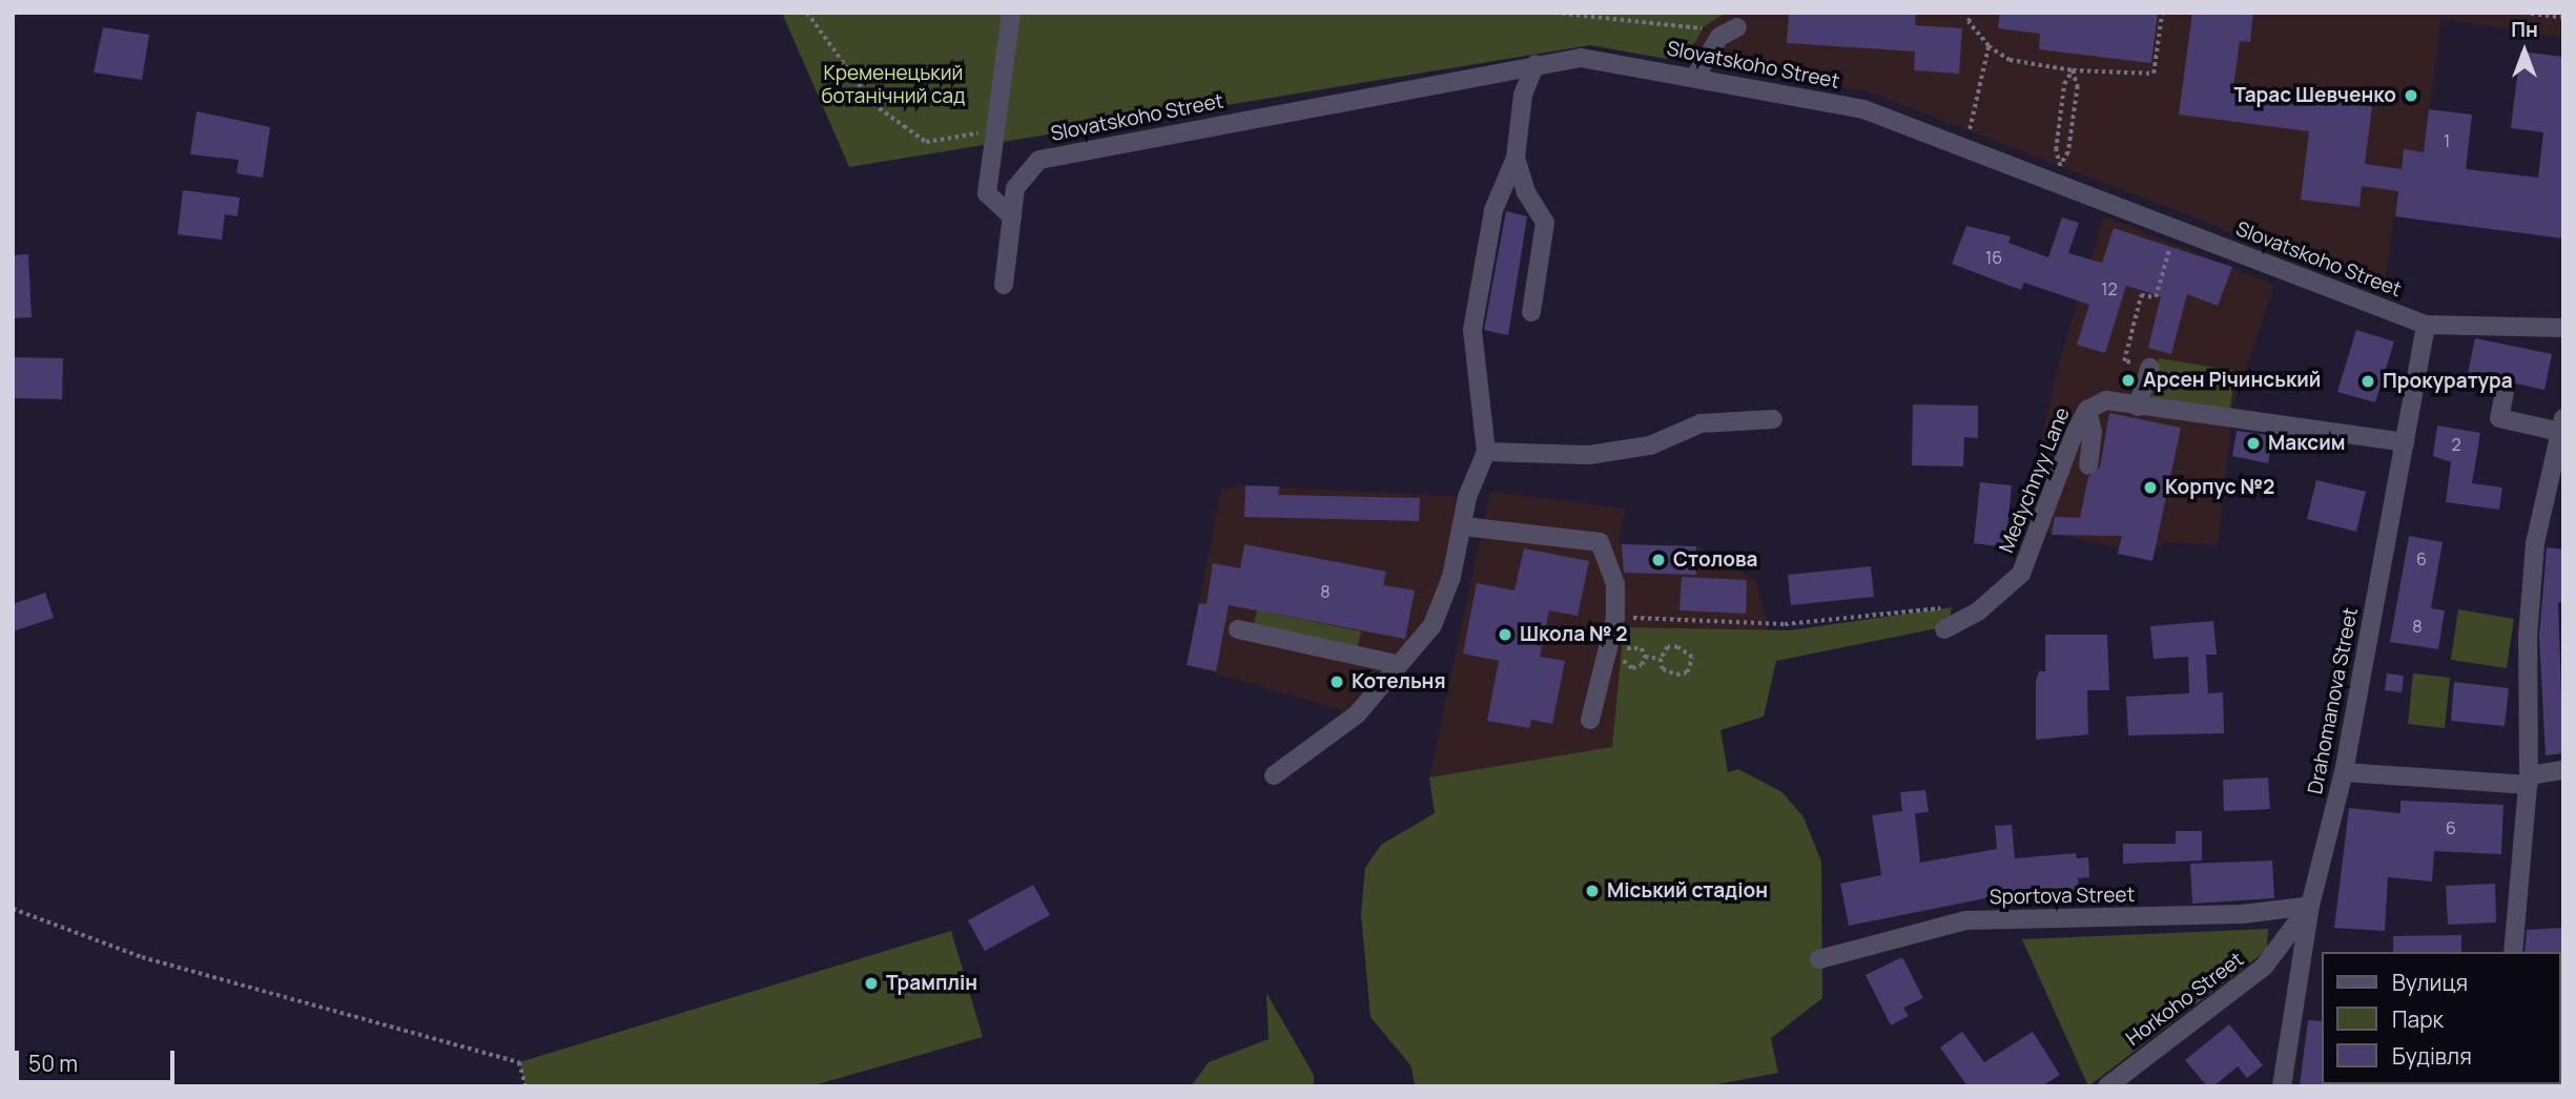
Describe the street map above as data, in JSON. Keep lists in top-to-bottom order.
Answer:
{
  "streets": {
    "street": [
      "Slovatskoho Street",
      "Medychnyy Lane",
      "Drahomanova Street",
      "Sportova Street",
      "Horkoho Street"
    ]
  },
  "crossings": [
    ["Slovatskoho Street", "Drahomanova Street"],
    ["Medychnyy Lane", "Drahomanova Street"],
    ["Drahomanova Street", "Sportova Street"],
    ["Drahomanova Street", "Horkoho Street"],
    ["Sportova Street", "Horkoho Street"]
  ],
  "parks": ["Кременецький ботанічний сад"],
  "places": [
    "Тарас Шевченко",
    "Арсен Річинський",
    "Прокуратура",
    "Максим",
    "Корпус №2",
    "Столова",
    "Школа № 2",
    "Котельня",
    "Міський стадіон",
    "Трамплін"
  ],
  "house_numbers": [
    "1",
    "16",
    "12",
    "2",
    "6",
    "8",
    "8",
    "6"
  ],
  "legend": ["Вулиця", "Парк", "Будівля"],
  "scale_bar": "50 m",
  "north": "top"
}
